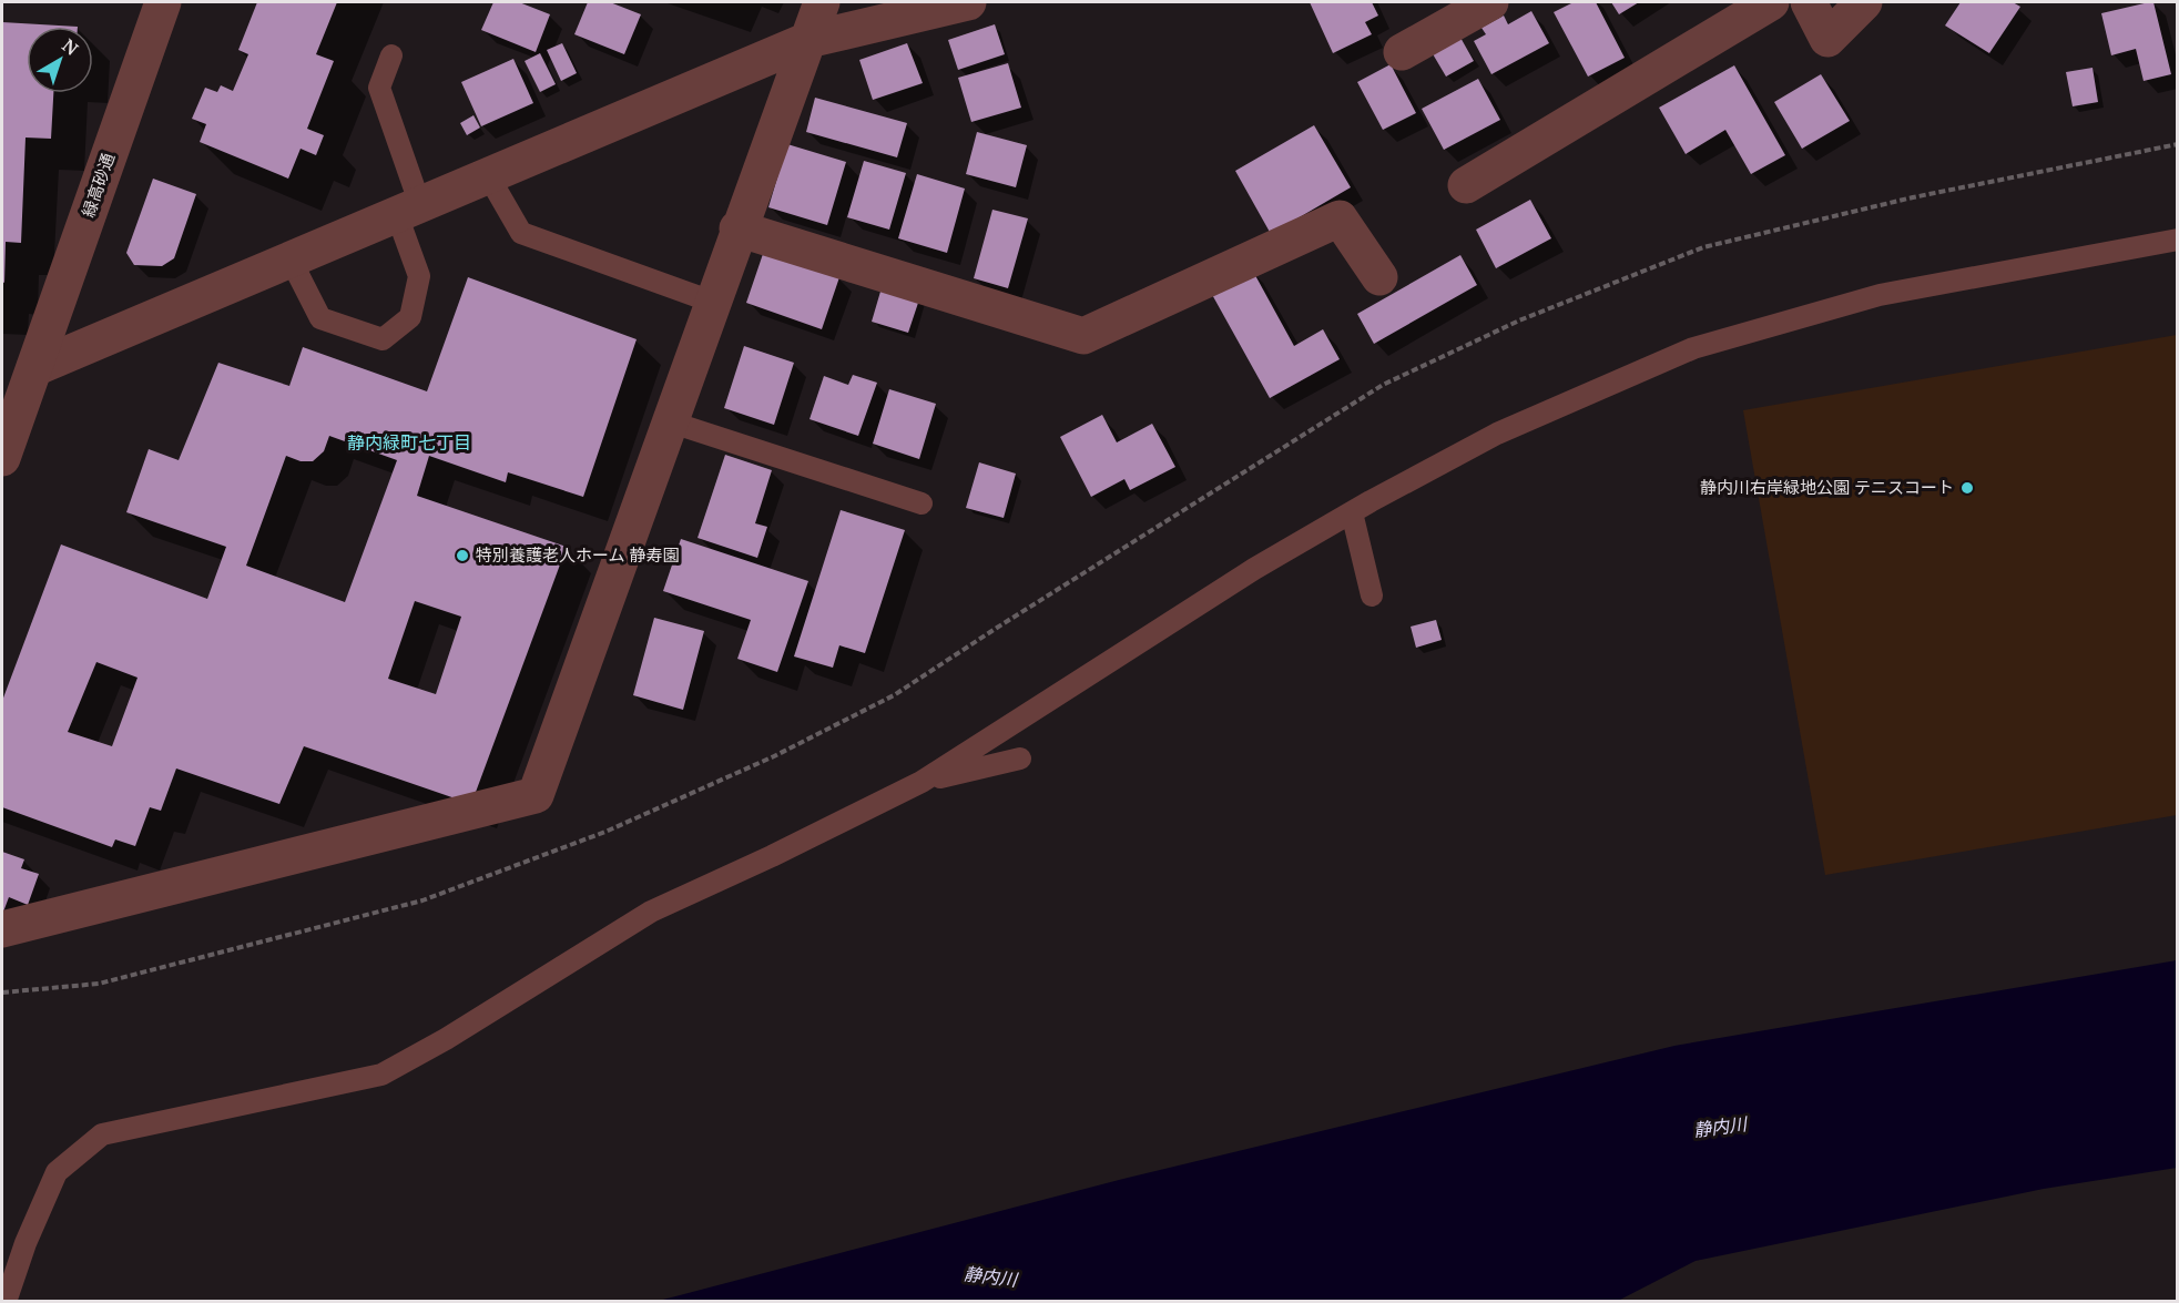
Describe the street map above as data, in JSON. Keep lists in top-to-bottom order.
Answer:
{
  "streets": {
    "street": ["緑高砂通"]
  },
  "districts": ["静内緑町七丁目"],
  "water": ["静内川"],
  "places": ["静内川右岸緑地公園 テニスコート", "特別養護老人ホーム 静寿園"],
  "north": "top right"
}
